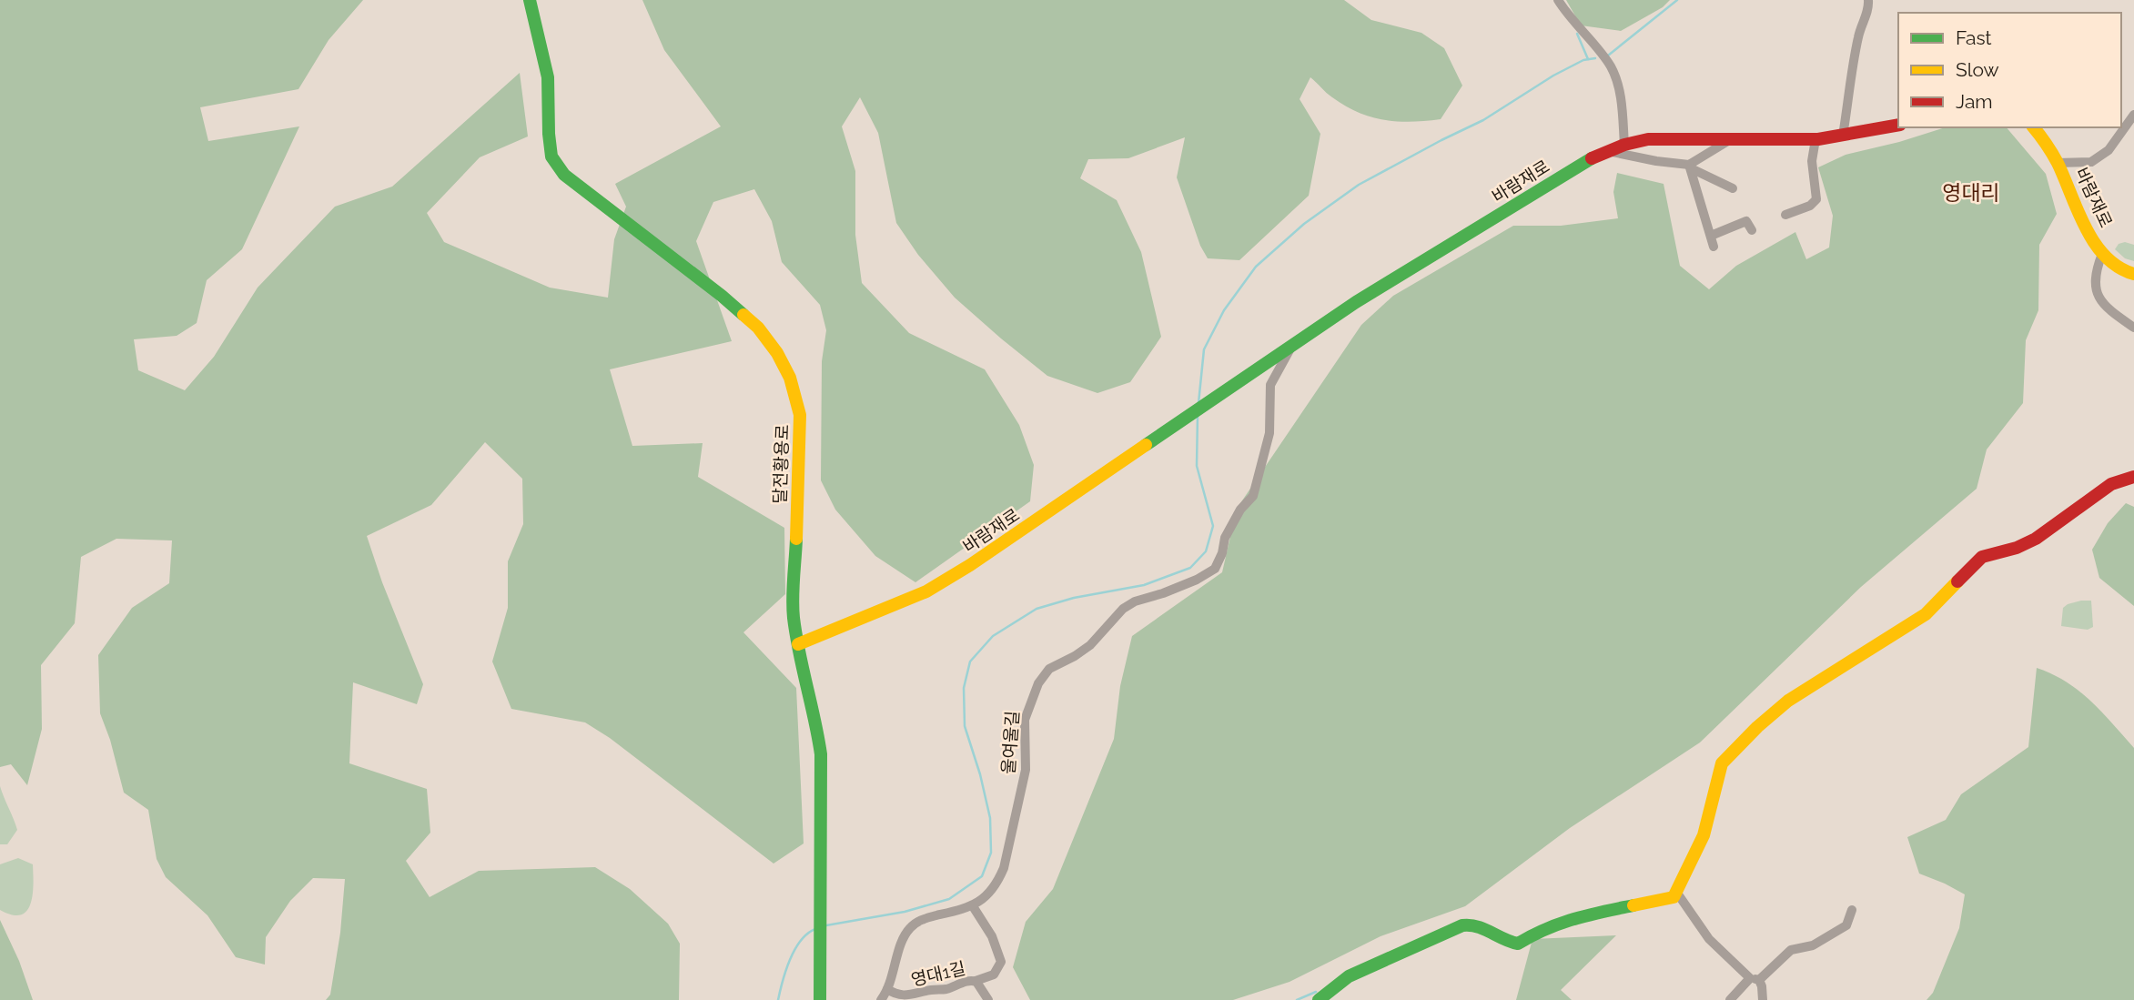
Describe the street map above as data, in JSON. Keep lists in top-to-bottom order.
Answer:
{
  "streets": {
    "street": [
      "바람재로",
      "달전황용로",
      "울여울길",
      "영대1길"
    ]
  },
  "crossings": [
    ["바람재로", "달전황용로"],
    ["바람재로", "울여울길"],
    ["울여울길", "영대1길"]
  ],
  "districts": ["영대리"],
  "legend": ["Fast", "Slow", "Jam"]
}
